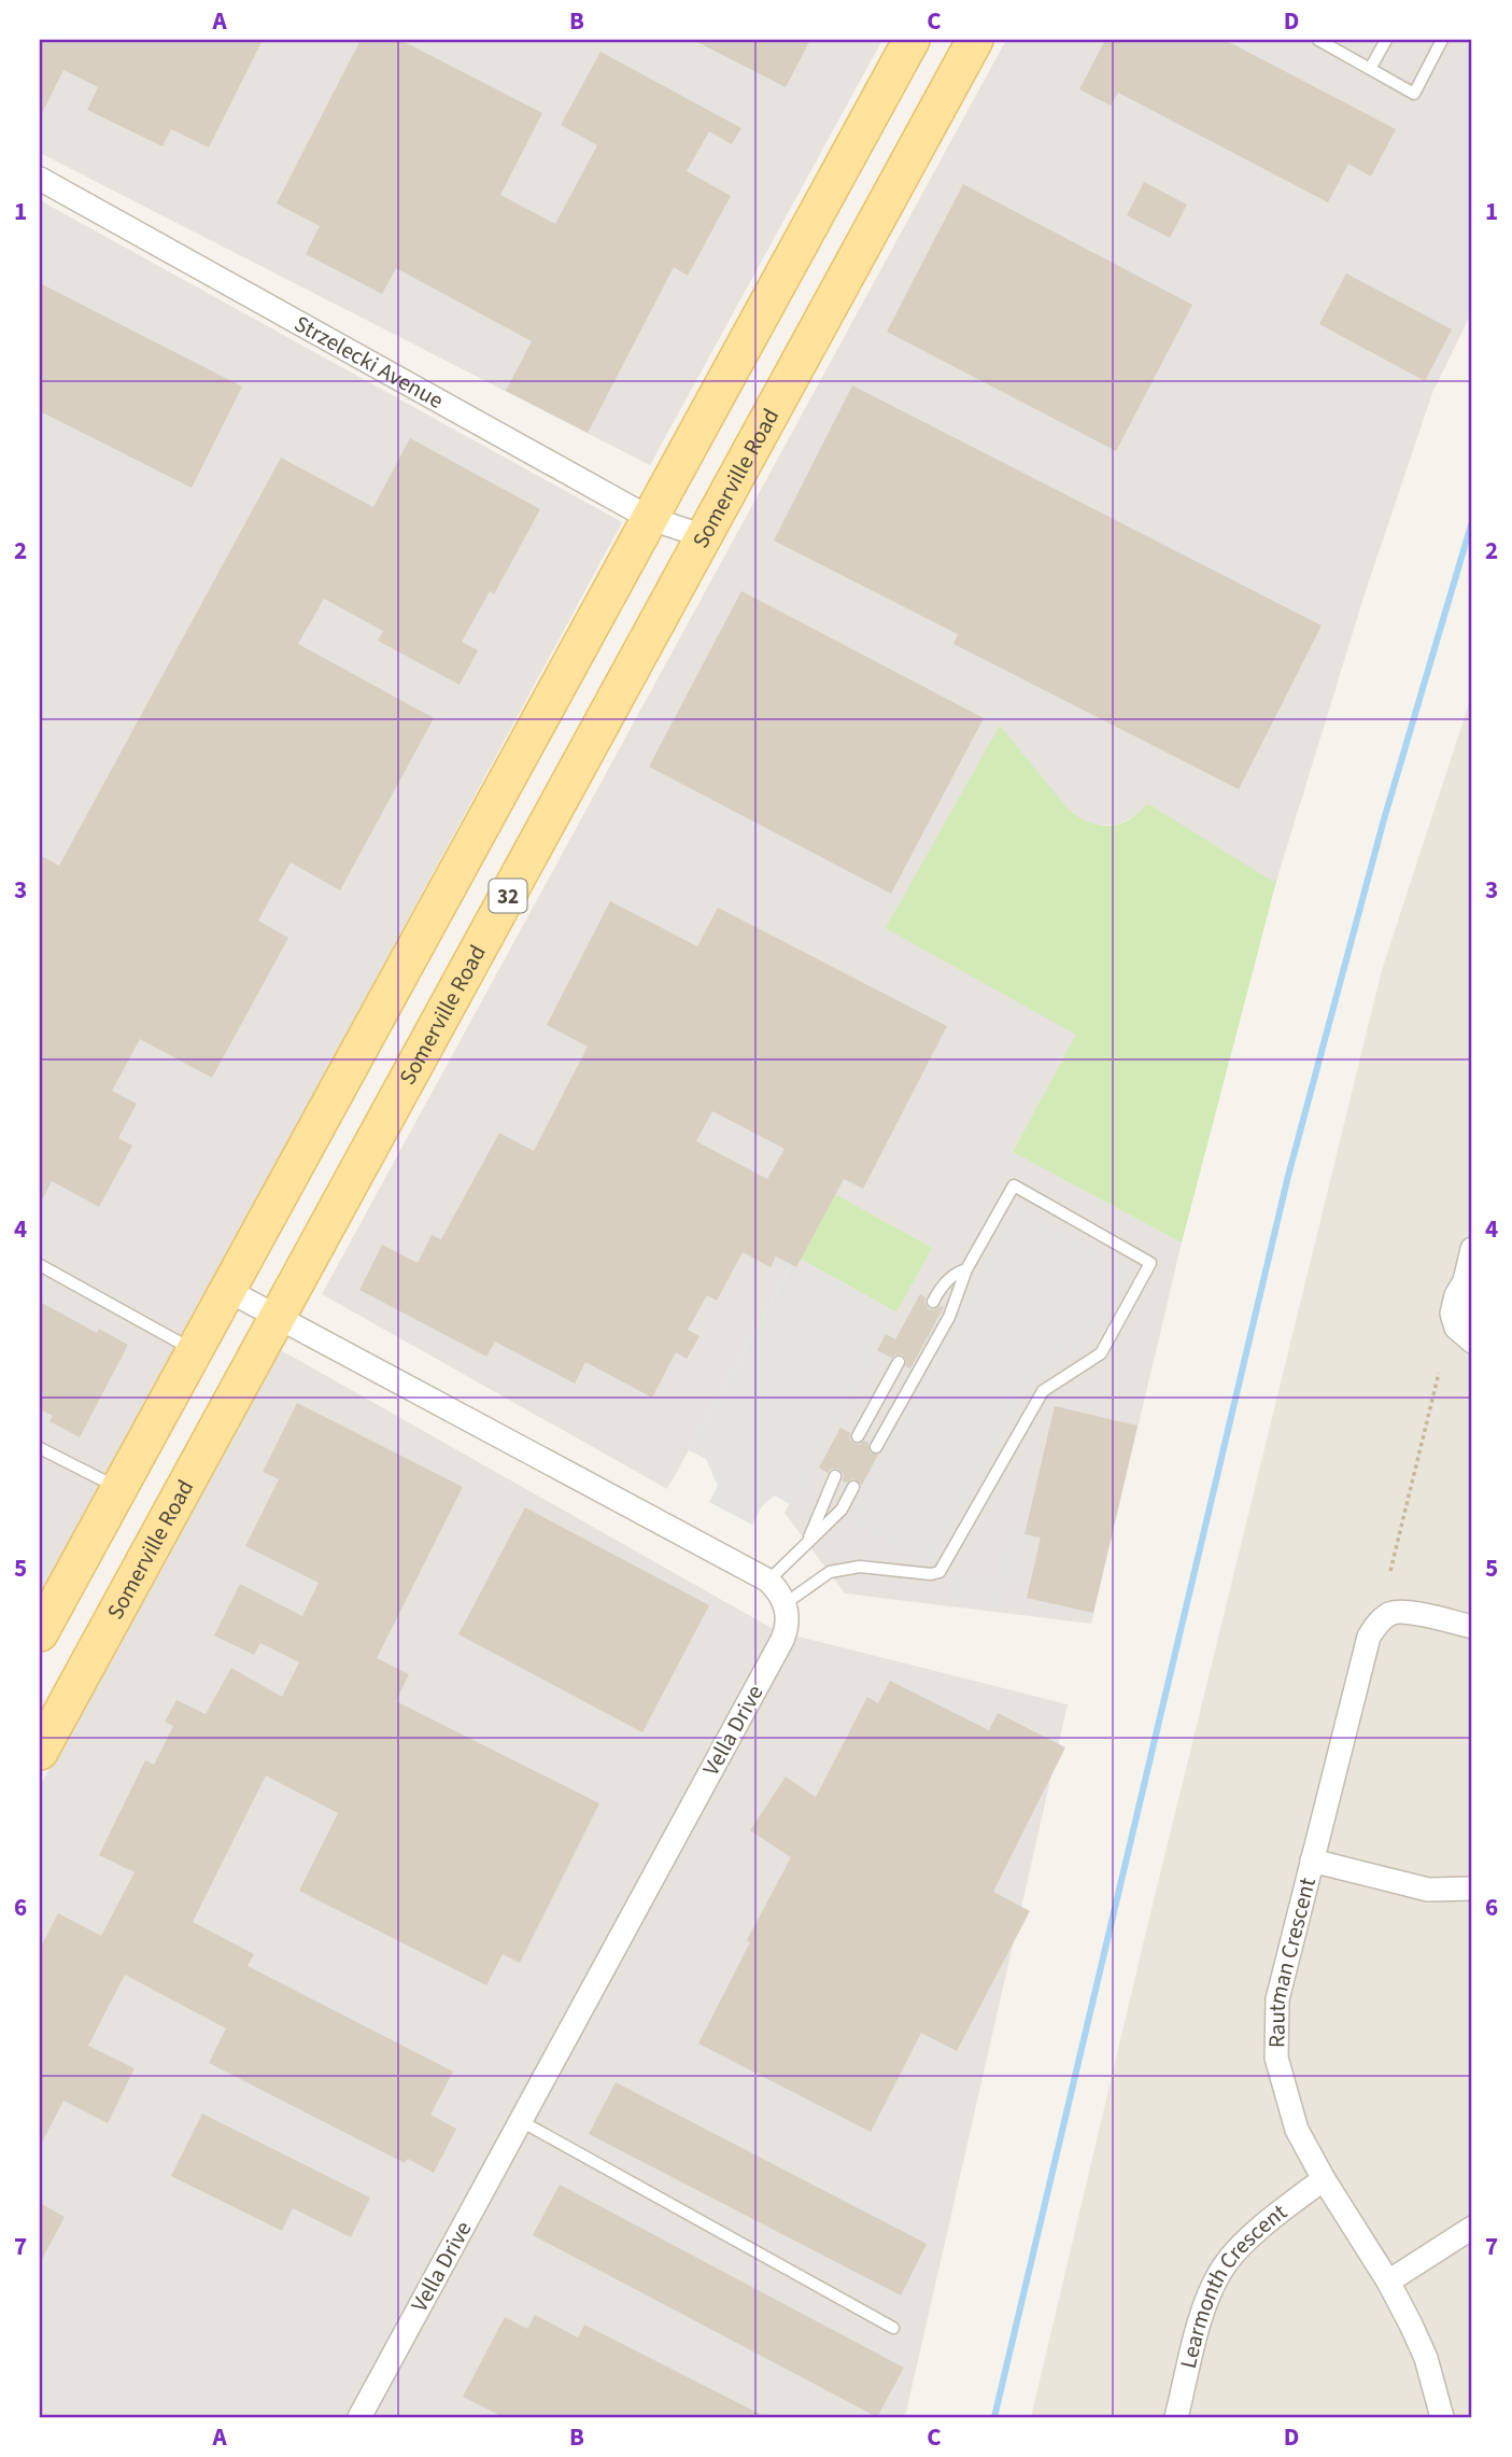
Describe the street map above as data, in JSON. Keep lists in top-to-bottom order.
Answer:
{
  "streets": {
    "main road": ["Somerville Road", "32"],
    "street": [
      "Strzelecki Avenue",
      "Vella Drive",
      "Rautman Crescent",
      "Learmonth Crescent"
    ]
  },
  "crossings": [
    ["Strzelecki Avenue", "Somerville Road"],
    ["Strzelecki Avenue", "32"],
    ["Rautman Crescent", "Learmonth Crescent"]
  ],
  "grid": {
    "columns": [
      "A",
      "B",
      "C",
      "D"
    ],
    "rows": [
      "1",
      "2",
      "3",
      "4",
      "5",
      "6",
      "7"
    ]
  }
}
